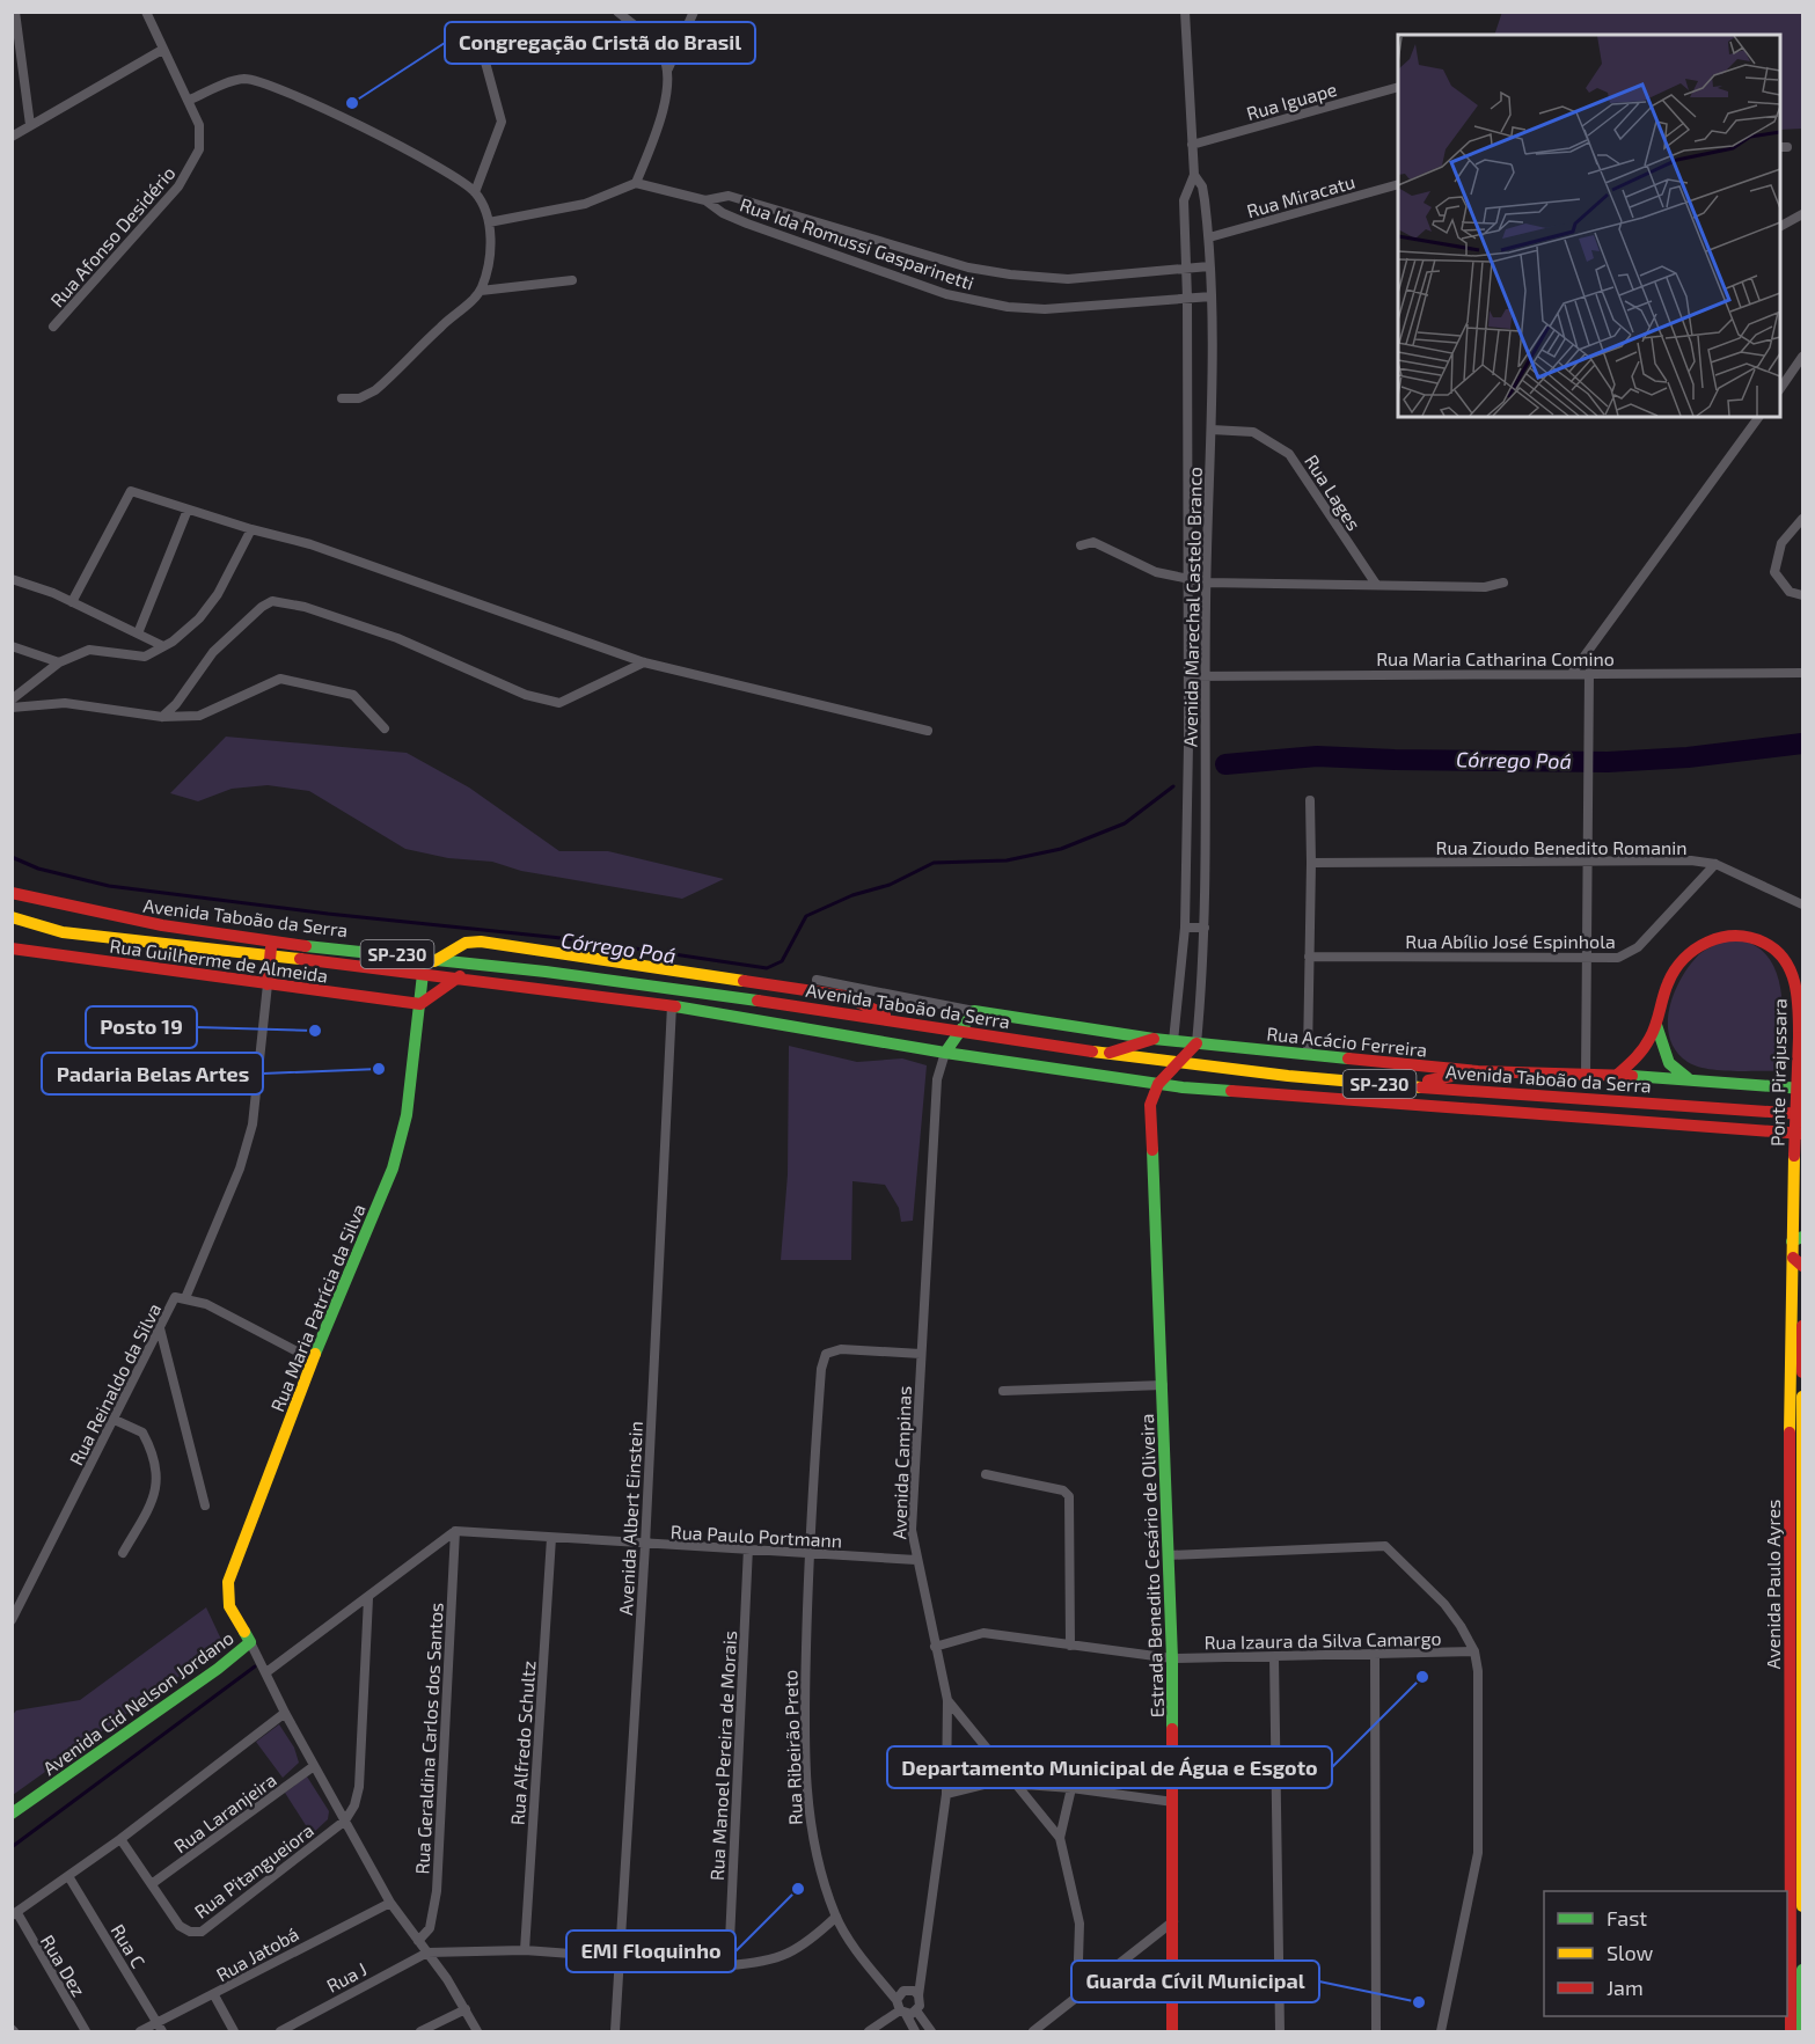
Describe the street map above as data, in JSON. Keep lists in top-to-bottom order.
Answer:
{
  "streets": {
    "main road": [
      "Avenida Taboão da Serra",
      "SP-230",
      "Rua Guilherme de Almeida",
      "Rua Acácio Ferreira",
      "Ponte Pirajussara",
      "Rua Maria Patrícia da Silva",
      "Estrada Benedito Cesário de Oliveira",
      "Avenida Paulo Ayres",
      "Avenida Cid Nelson Jordano"
    ],
    "street": [
      "Rua Iguape",
      "Rua Miracatu",
      "Rua Afonso Desidério",
      "Rua Ida Romussi Gasparinetti",
      "Rua Lages",
      "Avenida Marechal Castelo Branco",
      "Rua Maria Catharina Comino",
      "Rua Zioudo Benedito Romanin",
      "Rua Abílio José Espinhola",
      "Rua Reinaldo da Silva",
      "Avenida Campinas",
      "Avenida Albert Einstein",
      "Rua Paulo Portmann",
      "Rua Izaura da Silva Camargo",
      "Rua Geraldina Carlos dos Santos",
      "Rua Alfredo Schultz",
      "Rua Ribeirão Preto",
      "Rua Manoel Pereira de Morais",
      "Rua Laranjeira",
      "Rua Pitangueiora",
      "Rua C",
      "Rua Jatobá",
      "Rua Dez",
      "Rua J"
    ]
  },
  "crossings": [
    ["Rua Iguape", "Avenida Marechal Castelo Branco"],
    ["Rua Miracatu", "Avenida Marechal Castelo Branco"],
    ["Rua Ida Romussi Gasparinetti", "Avenida Marechal Castelo Branco"],
    ["Rua Lages", "Avenida Marechal Castelo Branco"],
    ["Avenida Marechal Castelo Branco", "Rua Maria Catharina Comino"],
    ["Avenida Marechal Castelo Branco", "Rua Acácio Ferreira"],
    ["Avenida Marechal Castelo Branco", "Estrada Benedito Cesário de Oliveira"],
    ["Rua Zioudo Benedito Romanin", "Rua Abílio José Espinhola"],
    ["Avenida Taboão da Serra", "Rua Maria Patrícia da Silva"],
    ["Avenida Taboão da Serra", "Avenida Campinas"],
    ["Avenida Taboão da Serra", "Avenida Albert Einstein"],
    ["Avenida Taboão da Serra", "Estrada Benedito Cesário de Oliveira"],
    ["Rua Guilherme de Almeida", "Rua Maria Patrícia da Silva"],
    ["Rua Acácio Ferreira", "Ponte Pirajussara"],
    ["Rua Acácio Ferreira", "Estrada Benedito Cesário de Oliveira"],
    ["Ponte Pirajussara", "Avenida Paulo Ayres"],
    ["Rua Maria Patrícia da Silva", "Rua Reinaldo da Silva"],
    ["Rua Maria Patrícia da Silva", "Avenida Cid Nelson Jordano"],
    ["Avenida Campinas", "Rua Paulo Portmann"],
    ["Avenida Campinas", "Rua Izaura da Silva Camargo"],
    ["Avenida Campinas", "Rua Ribeirão Preto"],
    ["Avenida Albert Einstein", "Rua Paulo Portmann"],
    ["Rua Paulo Portmann", "Rua Geraldina Carlos dos Santos"],
    ["Rua Paulo Portmann", "Rua Alfredo Schultz"],
    ["Rua Paulo Portmann", "Rua Ribeirão Preto"],
    ["Rua Paulo Portmann", "Rua Manoel Pereira de Morais"],
    ["Estrada Benedito Cesário de Oliveira", "Rua Izaura da Silva Camargo"],
    ["Rua Laranjeira", "Rua Pitangueiora"],
    ["Rua C", "Rua Jatobá"]
  ],
  "water": ["Córrego Poá"],
  "places": [
    "Congregação Cristã do Brasil",
    "Posto 19",
    "Padaria Belas Artes",
    "Departamento Municipal de Água e Esgoto",
    "EMI Floquinho",
    "Guarda Cívil Municipal"
  ],
  "legend": ["Fast", "Slow", "Jam"]
}
